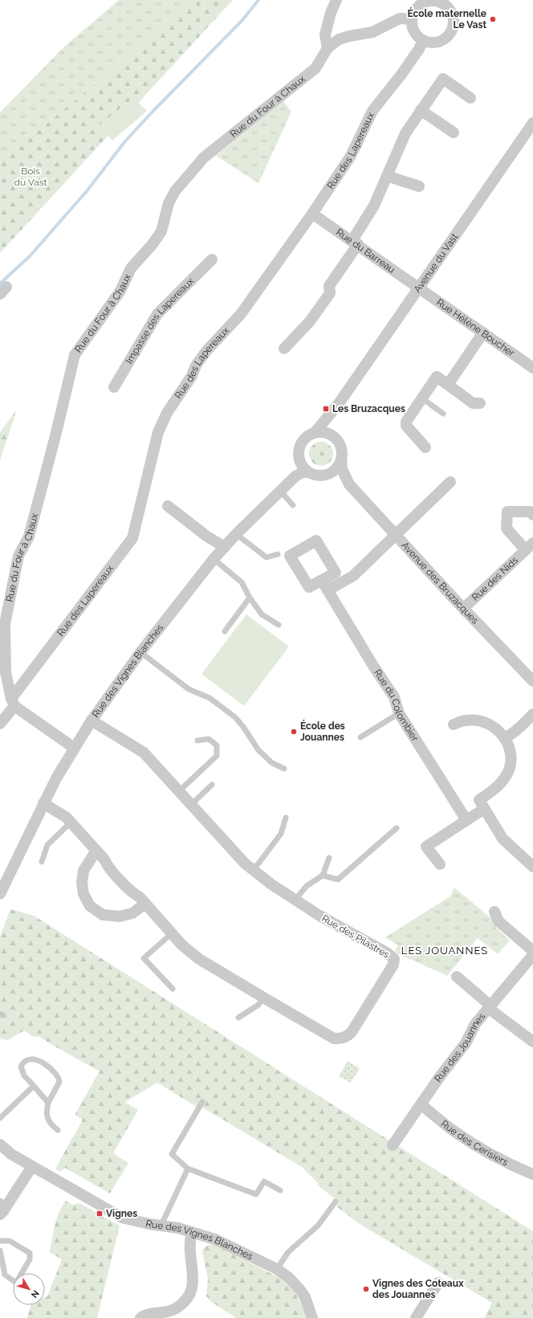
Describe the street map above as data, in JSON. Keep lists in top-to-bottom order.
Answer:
{
  "streets": {
    "street": [
      "Rue du Four à Chaux",
      "Rue des Lapereaux",
      "Rue du Barreau",
      "Avenue du Vast",
      "Impasse des Lapereaux",
      "Rue Hélène Boucher",
      "Rue des Nids",
      "Avenue des Bruzacques",
      "Rue des Vignes Blanches",
      "Rue du Colombier",
      "Rue des Pilastres",
      "Rue des Jouannes",
      "Rue des Cerisiers"
    ]
  },
  "crossings": [
    ["Rue du Four à Chaux", "Rue des Lapereaux"],
    ["Rue des Lapereaux", "Rue du Barreau"],
    ["Rue du Barreau", "Avenue du Vast"],
    ["Rue du Barreau", "Rue Hélène Boucher"],
    ["Avenue du Vast", "Rue Hélène Boucher"],
    ["Avenue du Vast", "Avenue des Bruzacques"],
    ["Avenue du Vast", "Rue des Vignes Blanches"],
    ["Rue des Nids", "Avenue des Bruzacques"],
    ["Avenue des Bruzacques", "Rue des Vignes Blanches"],
    ["Avenue des Bruzacques", "Rue du Colombier"],
    ["Rue des Vignes Blanches", "Rue des Pilastres"],
    ["Rue des Jouannes", "Rue des Cerisiers"]
  ],
  "districts": ["LES JOUANNES"],
  "parks": ["Bois du Vast"],
  "places": {
    "other": ["École maternelle Le Vast", "École des Jouannes", "Vignes des Coteaux des Jouannes"],
    "transit": ["Les Bruzacques", "Vignes"]
  },
  "north": "bottom right"
}
